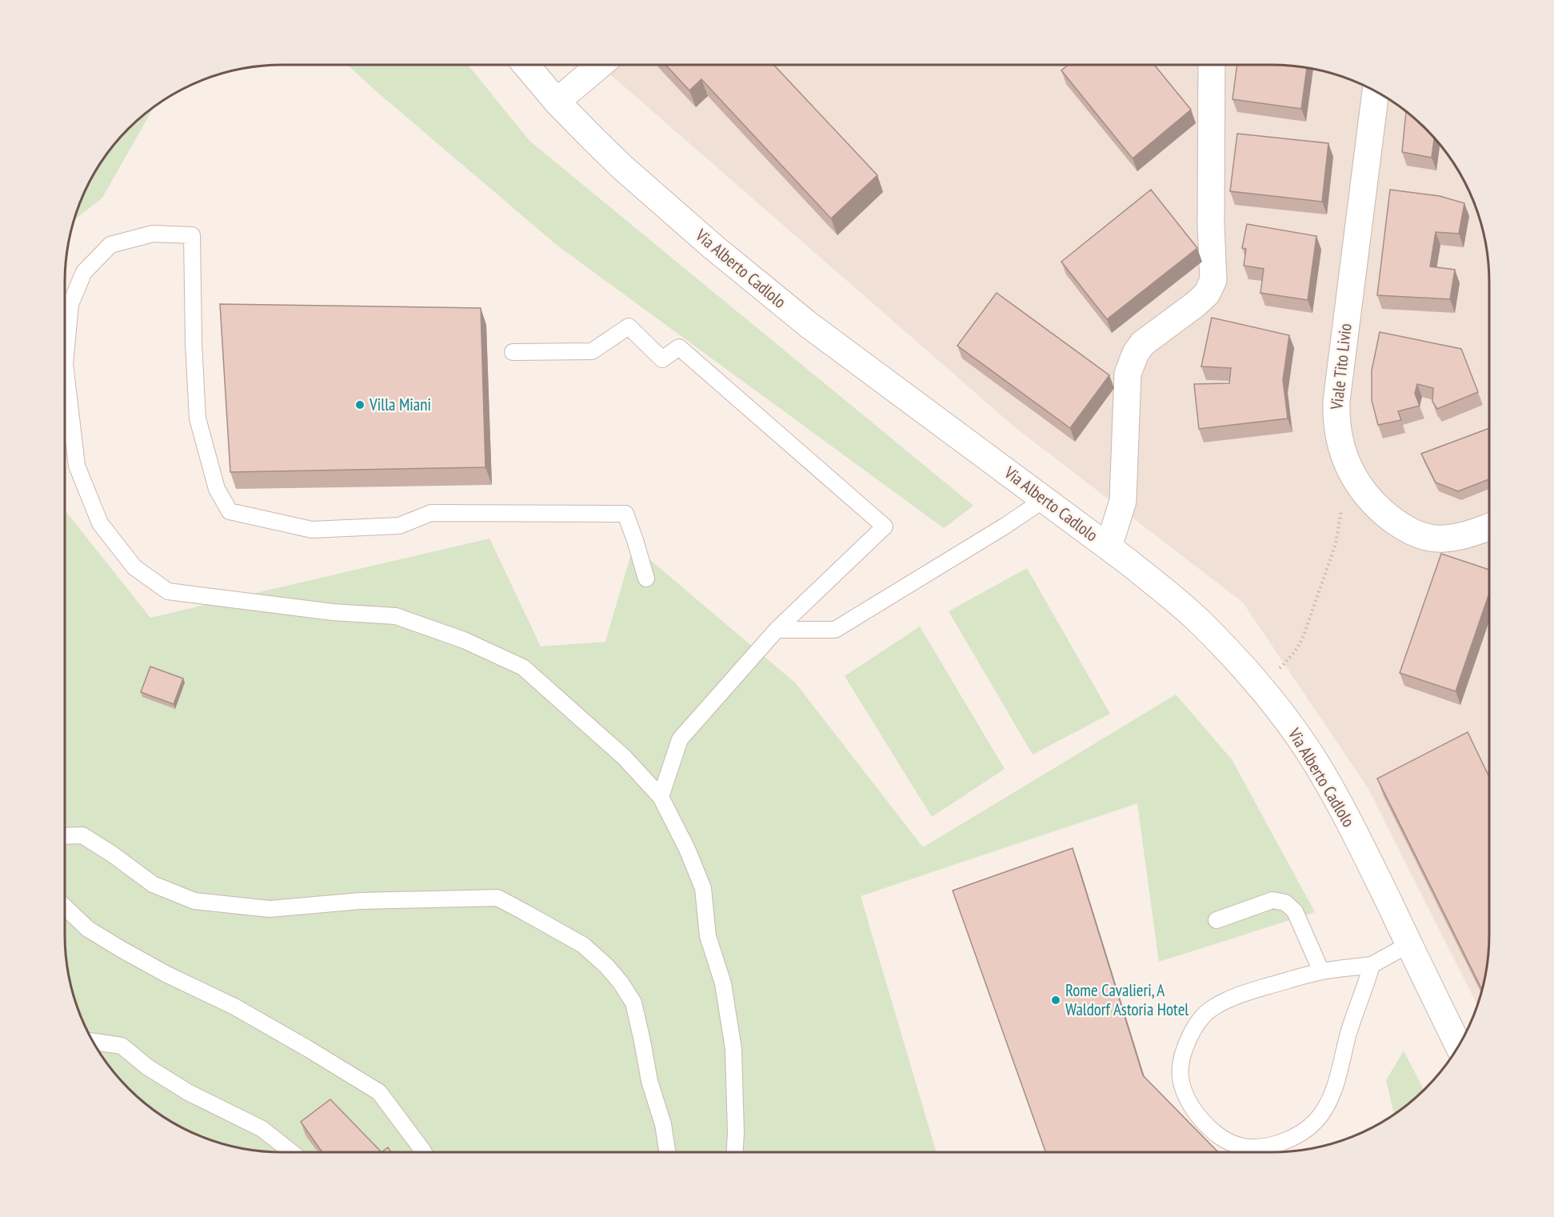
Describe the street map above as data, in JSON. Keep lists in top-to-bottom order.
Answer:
{
  "streets": {
    "street": ["Via Alberto Cadlolo", "Viale Tito Livio"]
  },
  "places": ["Villa Miani", "Rome Cavalieri, A Waldorf Astoria Hotel"]
}
